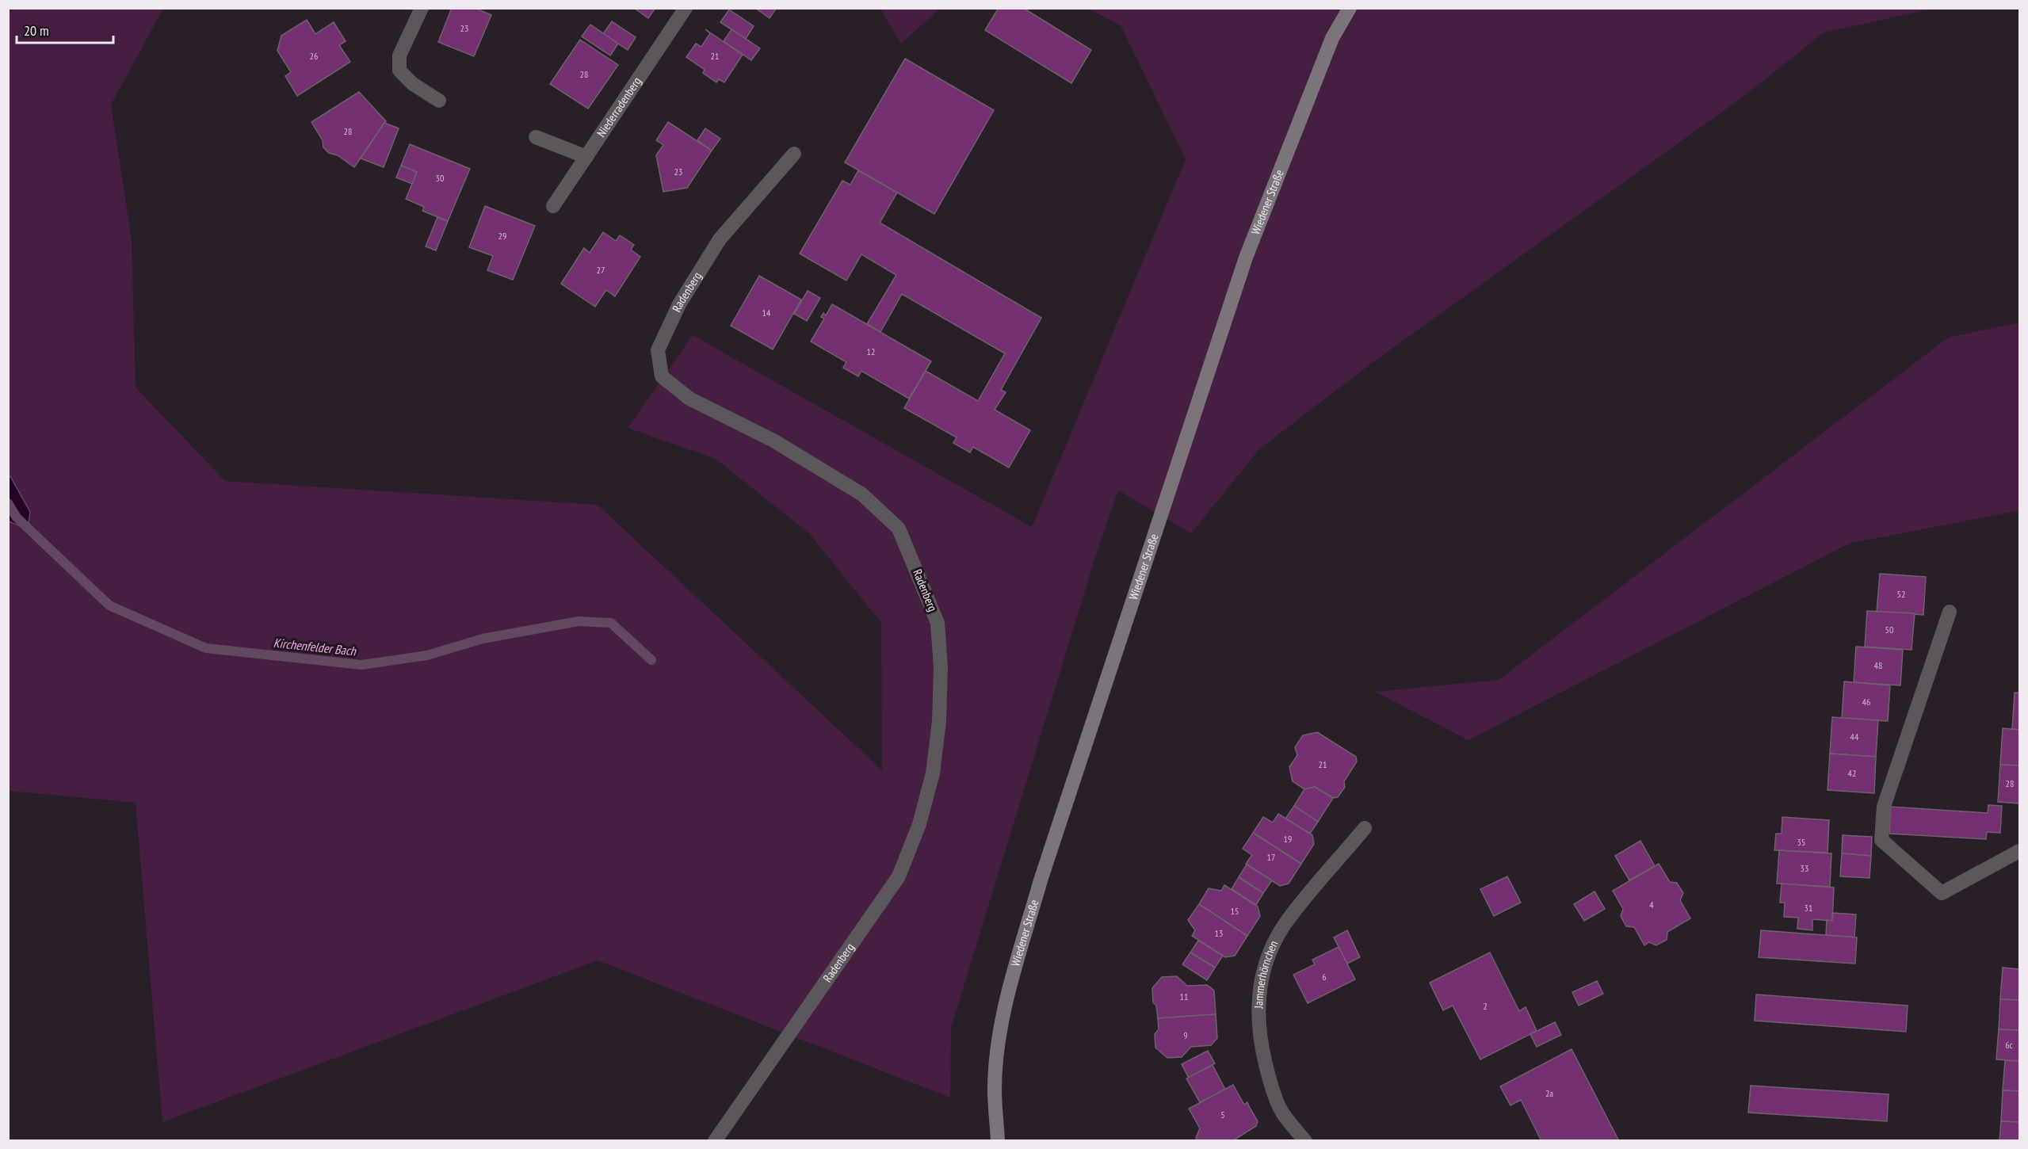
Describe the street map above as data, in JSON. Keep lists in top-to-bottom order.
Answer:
{
  "streets": {
    "main road": ["Wiedener Straße"],
    "street": ["Niederradenberg", "Radenberg", "Jammerhörnchen"]
  },
  "water": ["Kirchenfelder Bach"],
  "house_numbers": [
    "23",
    "26",
    "21",
    "28",
    "28",
    "23",
    "30",
    "29",
    "27",
    "14",
    "12",
    "52",
    "50",
    "48",
    "46",
    "44",
    "21",
    "42",
    "28",
    "19",
    "35",
    "17",
    "33",
    "4",
    "31",
    "15",
    "13",
    "6",
    "11",
    "2",
    "9",
    "6c",
    "2a",
    "5"
  ],
  "scale_bar": "20 m"
}
